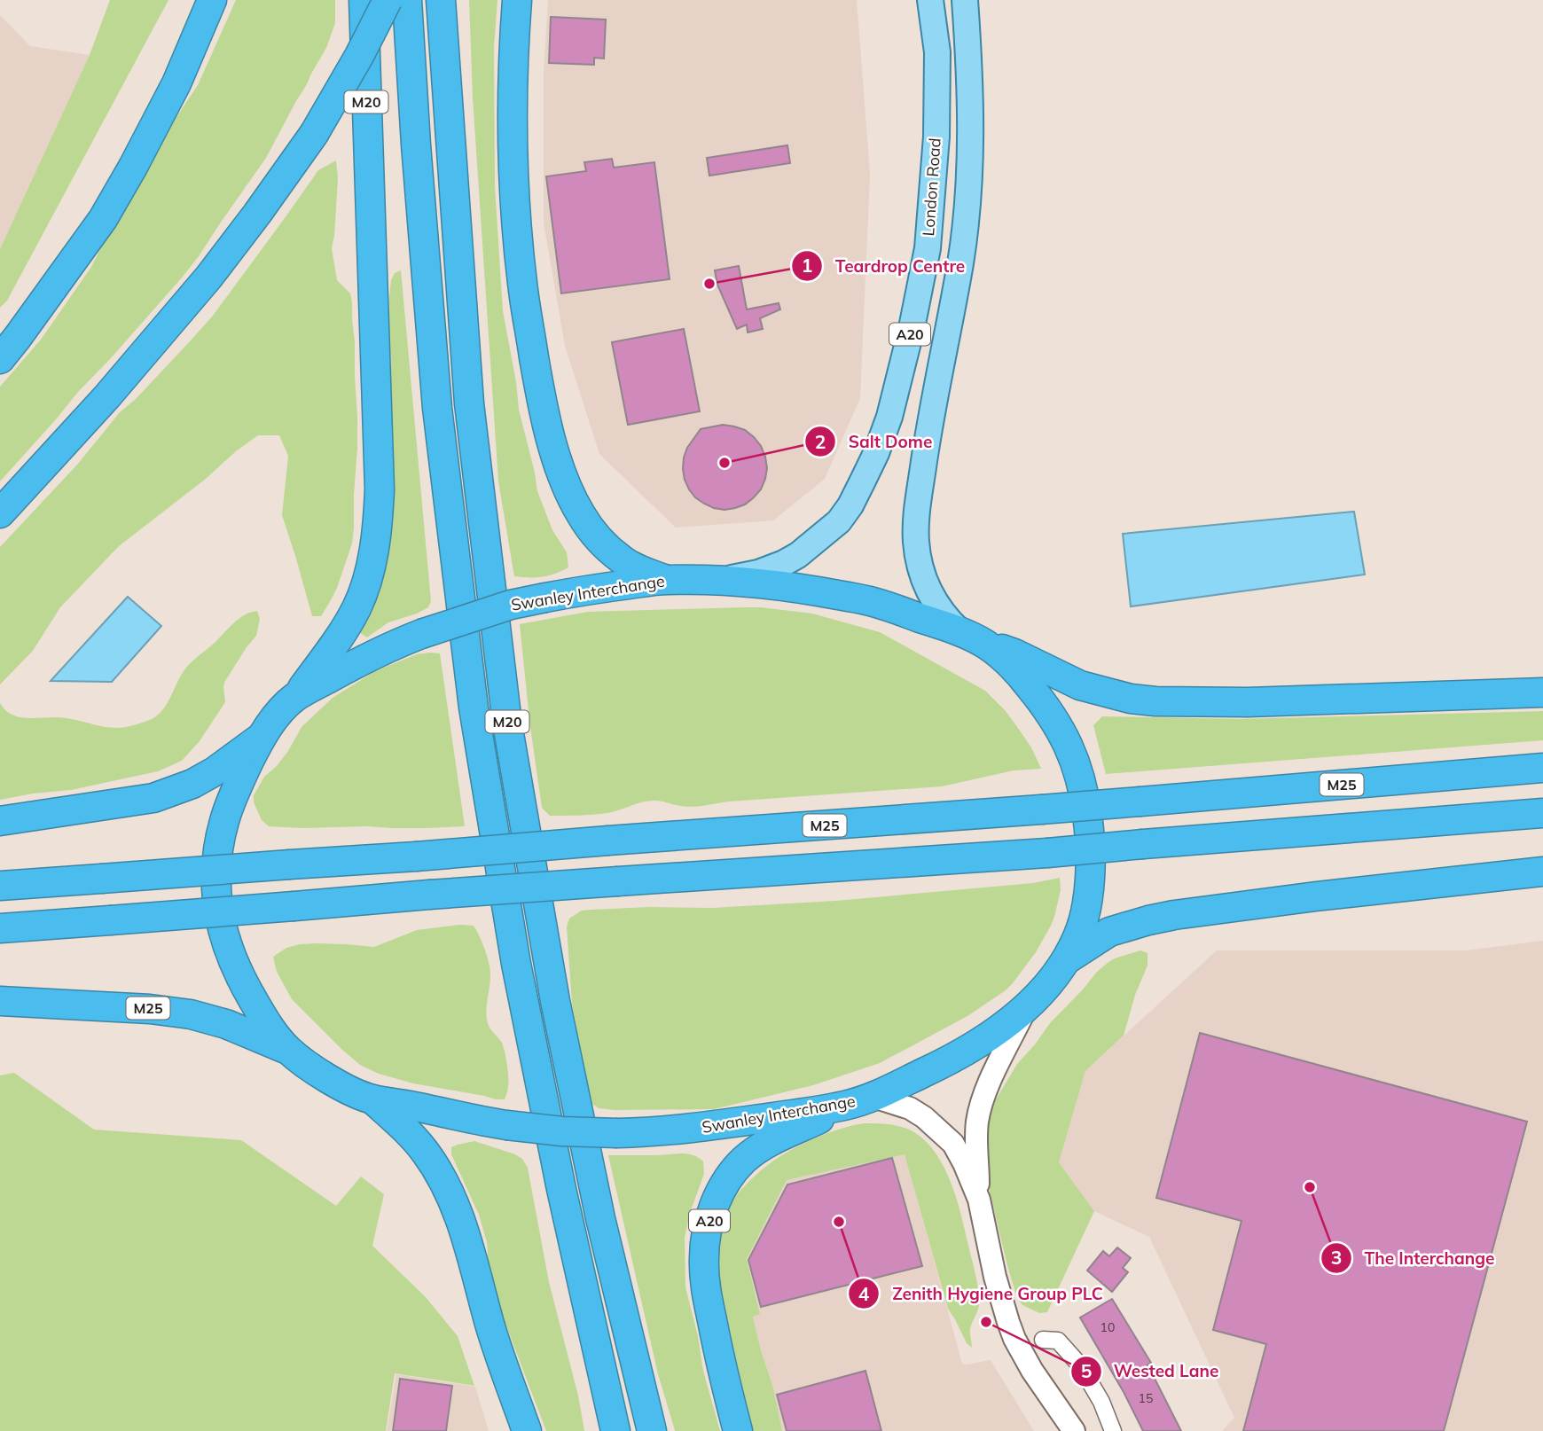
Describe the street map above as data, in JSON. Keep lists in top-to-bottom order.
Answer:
{
  "streets": {
    "highway": [
      "M20",
      "A20",
      "Swanley Interchange",
      "M25"
    ],
    "main road": ["London Road"]
  },
  "crossings": [
    ["M20", "Swanley Interchange"],
    ["London Road", "Swanley Interchange"],
    ["A20", "Swanley Interchange"],
    ["Swanley Interchange", "M25"]
  ],
  "places": [
    "Teardrop Centre",
    "Salt Dome",
    "The Interchange",
    "Zenith Hygiene Group PLC",
    "Wested Lane"
  ],
  "house_numbers": ["10", "15"]
}
